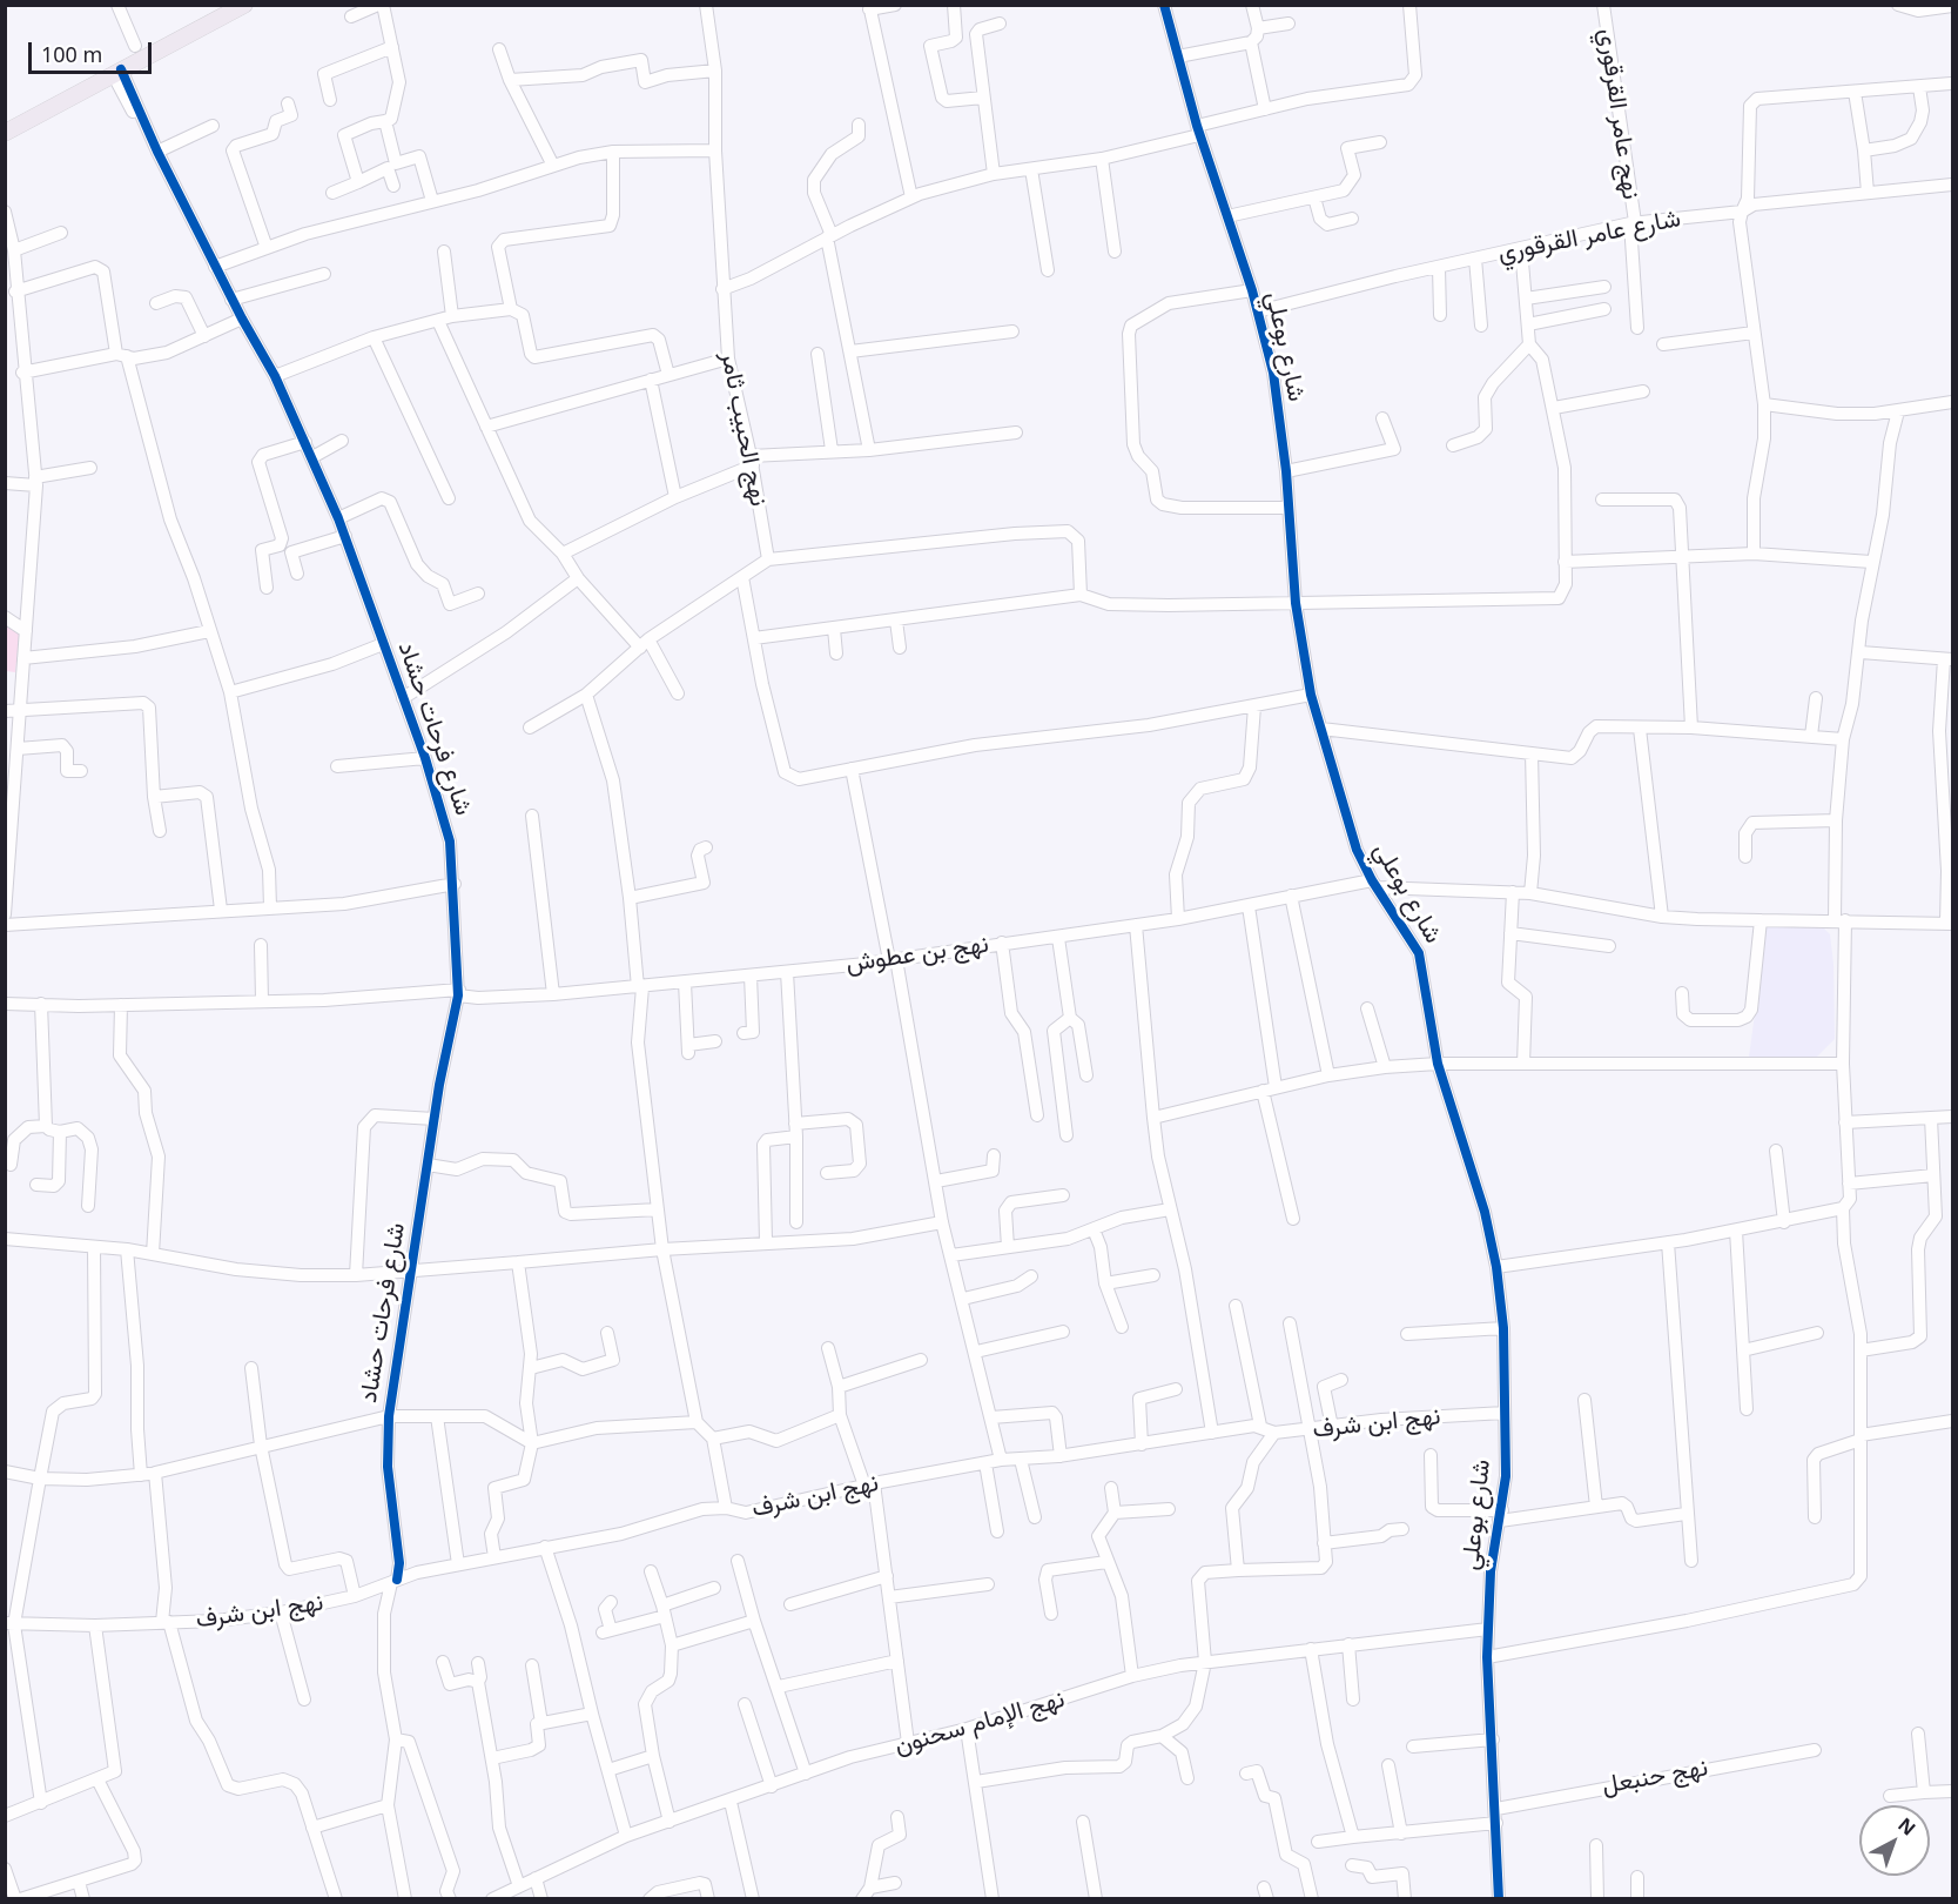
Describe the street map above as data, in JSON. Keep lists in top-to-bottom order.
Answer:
{
  "streets": {
    "street": [
      "نهج عامر القرقوري",
      "شارع عامر القرقوري",
      "شارع بوعلي",
      "نهج الحبيب ثامر",
      "شارع فرحات حشاد",
      "نهج بن عطوش",
      "نهج ابن شرف",
      "نهج الإمام سحنون",
      "نهج حنبعل"
    ]
  },
  "crossings": [
    ["نهج عامر القرقوري", "شارع عامر القرقوري"],
    ["شارع عامر القرقوري", "شارع بوعلي"],
    ["شارع بوعلي", "نهج بن عطوش"],
    ["شارع بوعلي", "نهج ابن شرف"],
    ["شارع بوعلي", "نهج الإمام سحنون"],
    ["شارع بوعلي", "نهج حنبعل"],
    ["شارع فرحات حشاد", "نهج بن عطوش"],
    ["شارع فرحات حشاد", "نهج ابن شرف"]
  ],
  "scale_bar": "100 m",
  "north": "top right"
}
